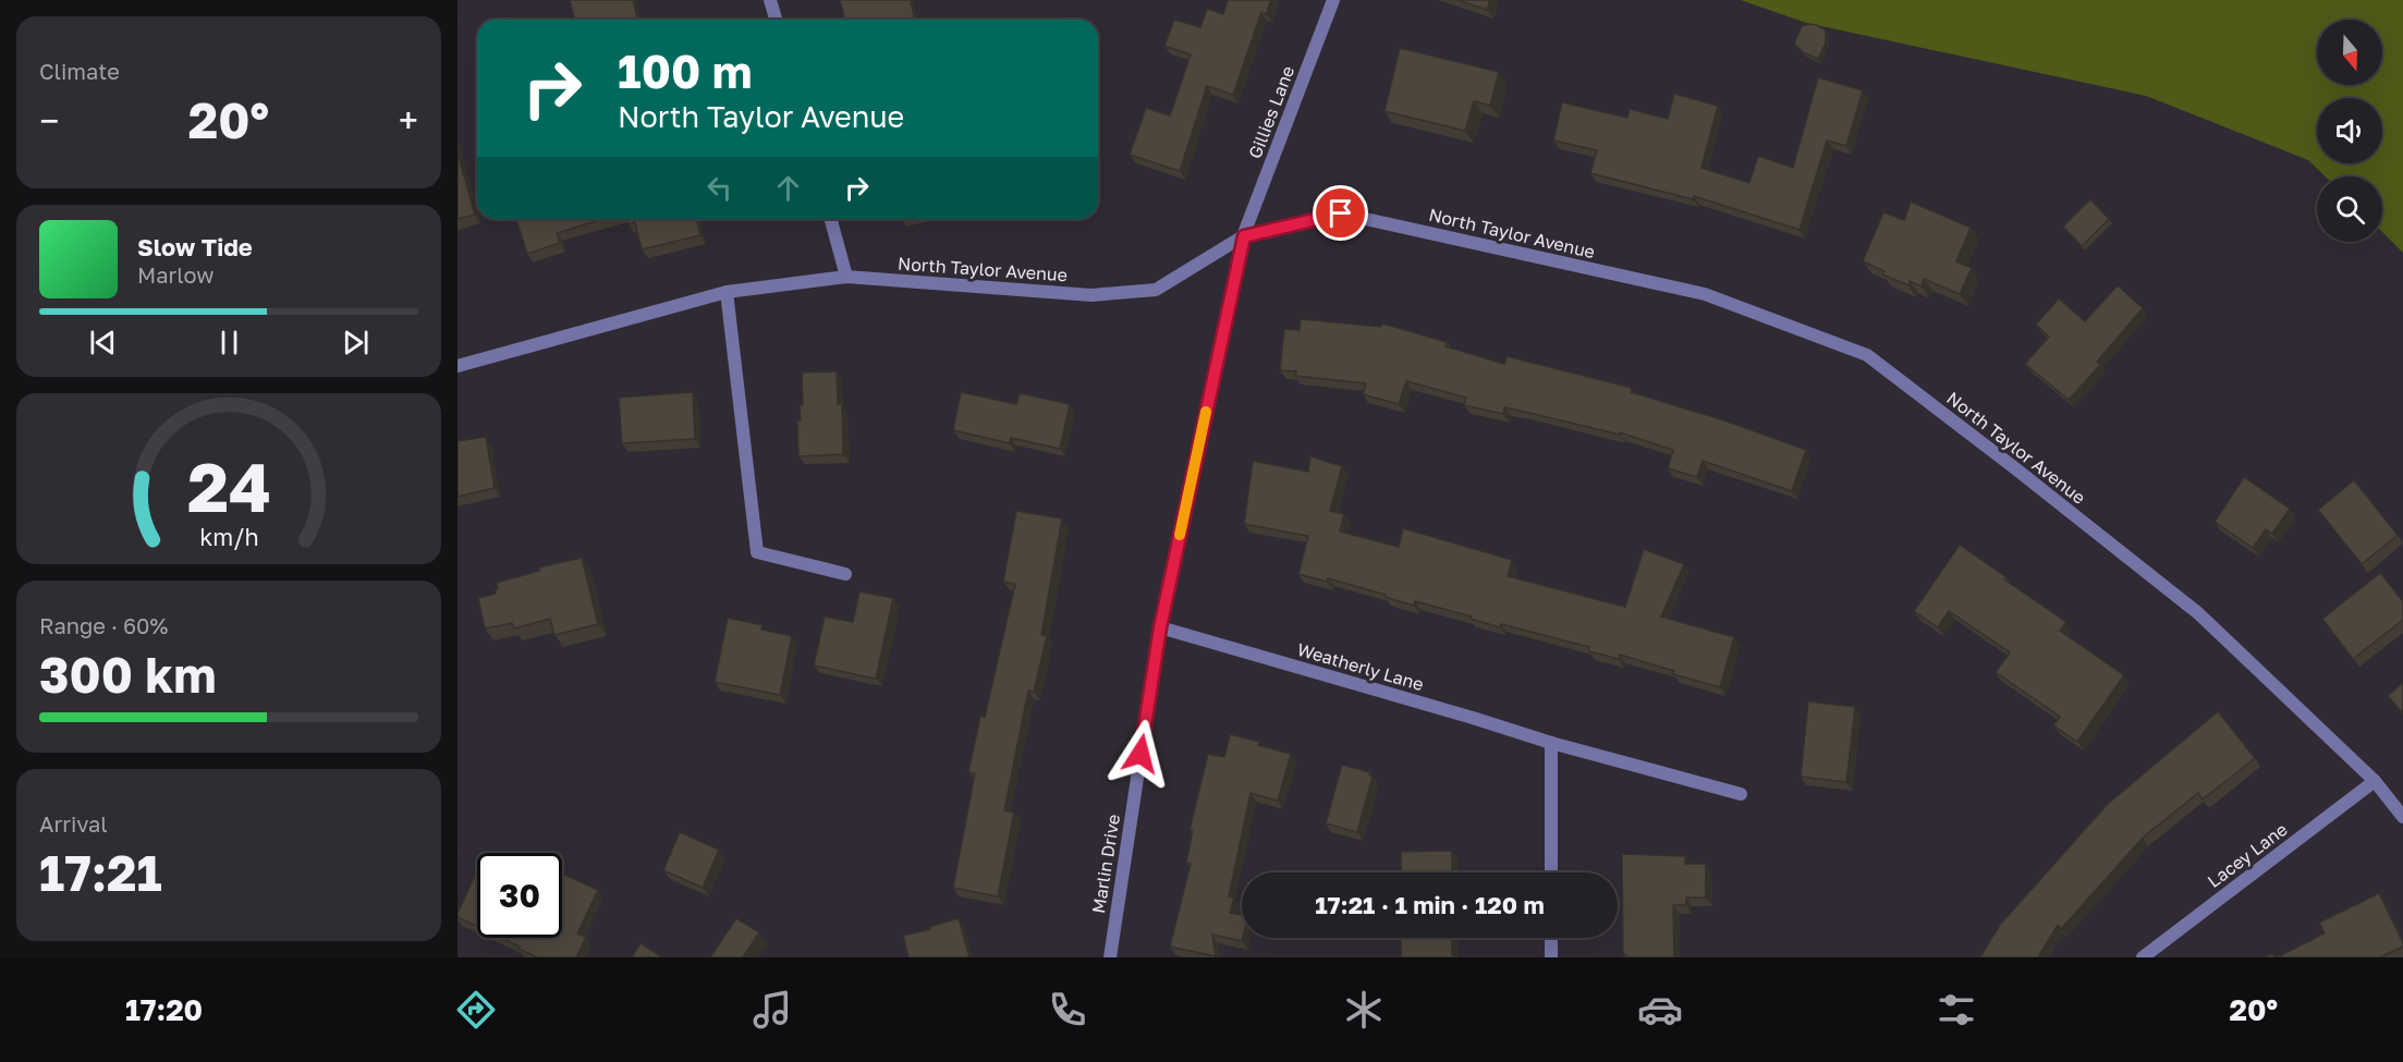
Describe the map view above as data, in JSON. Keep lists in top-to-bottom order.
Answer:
{
  "streets": {
    "street": [
      "Gillies Lane",
      "North Taylor Avenue",
      "Weatherly Lane",
      "Lacey Lane",
      "Marlin Drive"
    ]
  },
  "crossings": [
    ["Gillies Lane", "North Taylor Avenue"],
    ["Gillies Lane", "Marlin Drive"],
    ["North Taylor Avenue", "Lacey Lane"],
    ["North Taylor Avenue", "Marlin Drive"],
    ["Weatherly Lane", "Marlin Drive"]
  ],
  "north": "bottom",
  "page": {
    "tile": [
      "Climate",
      ["Range · 60%", "300 km"],
      ["Arrival", "17:21"]
    ],
    "turn": ["100 m", "North Taylor Avenue"],
    "heat": ["−", "20°", "+"],
    "song": ["Slow Tide", "Marlow"],
    "limit": "30",
    "trip": "17:21 · 1 min · 120 m",
    "tabs": ["17:20", "20°"],
    "gauge": ["24", "km/h"]
  }
}
